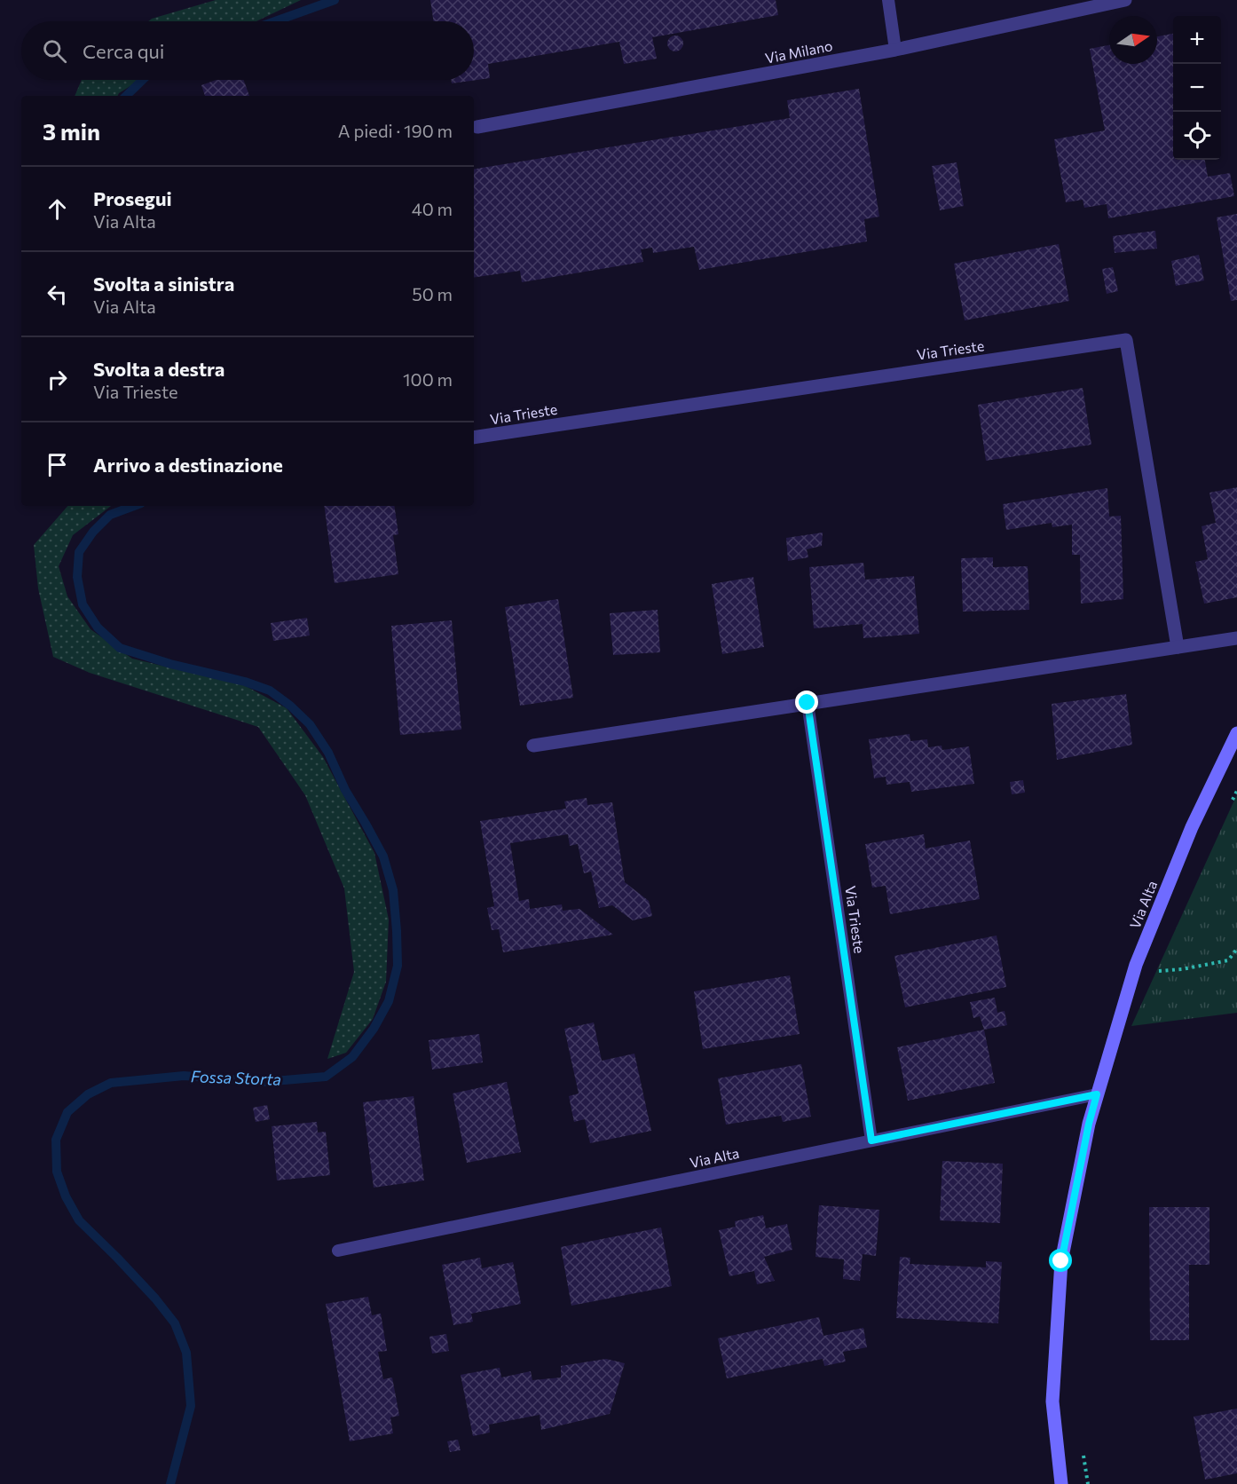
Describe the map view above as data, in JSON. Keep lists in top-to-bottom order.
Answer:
{
  "streets": {
    "main road": ["Via Alta"],
    "street": ["Via Milano", "Via Trieste"]
  },
  "crossings": [
    ["Via Trieste", "Via Alta"]
  ],
  "water": ["Fossa Storta"],
  "north": "right",
  "page": {
    "map_buttons": ["+", "−"],
    "search": "Cerca qui",
    "heading": ["3 min", "A piedi · 190 m"],
    "list": [
      ["Prosegui", "Via Alta", "40 m"],
      ["Svolta a sinistra", "Via Alta", "50 m"],
      ["Svolta a destra", "Via Trieste", "100 m"],
      "Arrivo a destinazione"
    ]
  }
}
